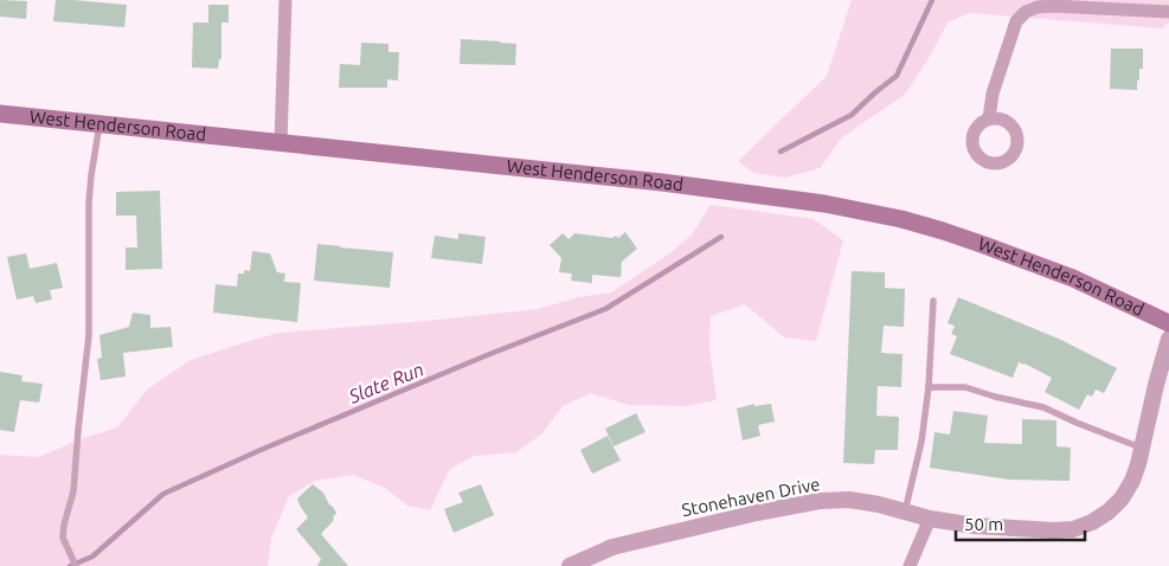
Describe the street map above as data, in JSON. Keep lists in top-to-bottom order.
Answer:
{
  "streets": {
    "main road": ["West Henderson Road"],
    "street": ["Stonehaven Drive"]
  },
  "water": ["Slate Run"],
  "scale_bar": "50 m"
}
